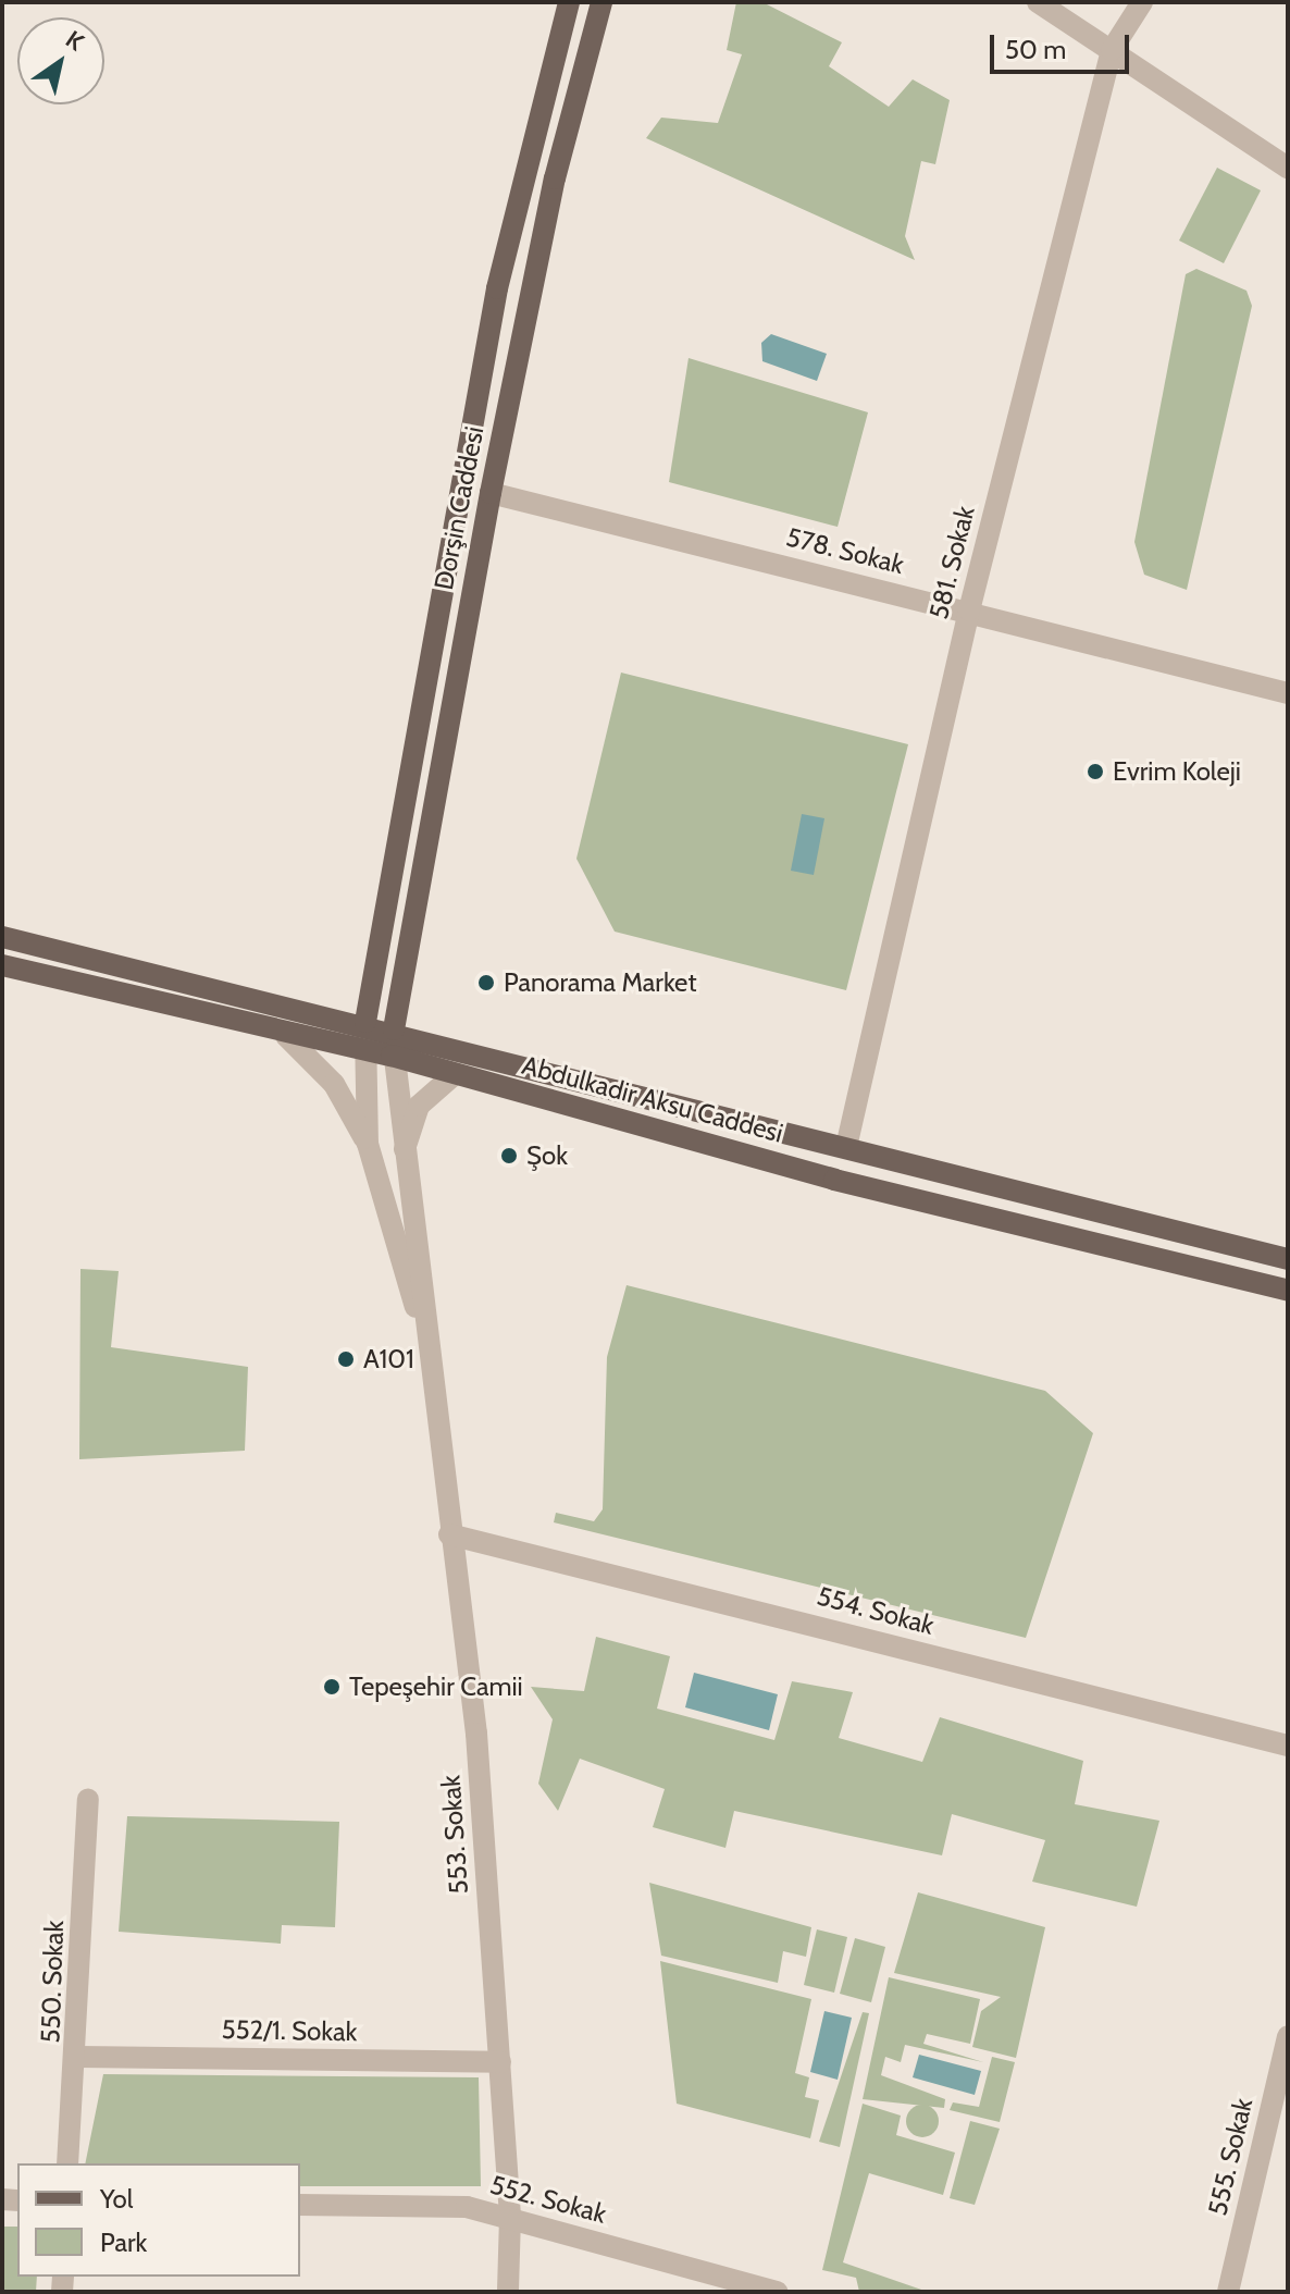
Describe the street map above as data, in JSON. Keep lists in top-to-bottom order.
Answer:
{
  "streets": {
    "main road": ["Dorşin Caddesi", "Abdulkadir Aksu Caddesi"],
    "street": [
      "578. Sokak",
      "581. Sokak",
      "554. Sokak",
      "553. Sokak",
      "550. Sokak",
      "552/1. Sokak",
      "555. Sokak",
      "552. Sokak"
    ]
  },
  "crossings": [
    ["Dorşin Caddesi", "578. Sokak"],
    ["Dorşin Caddesi", "Abdulkadir Aksu Caddesi"],
    ["578. Sokak", "581. Sokak"],
    ["581. Sokak", "Abdulkadir Aksu Caddesi"],
    ["554. Sokak", "553. Sokak"],
    ["553. Sokak", "552/1. Sokak"],
    ["553. Sokak", "552. Sokak"],
    ["550. Sokak", "552/1. Sokak"]
  ],
  "places": [
    "Evrim Koleji",
    "Panorama Market",
    "Şok",
    "A101",
    "Tepeşehir Camii"
  ],
  "legend": ["Yol", "Park"],
  "scale_bar": "50 m",
  "north": "top right"
}
